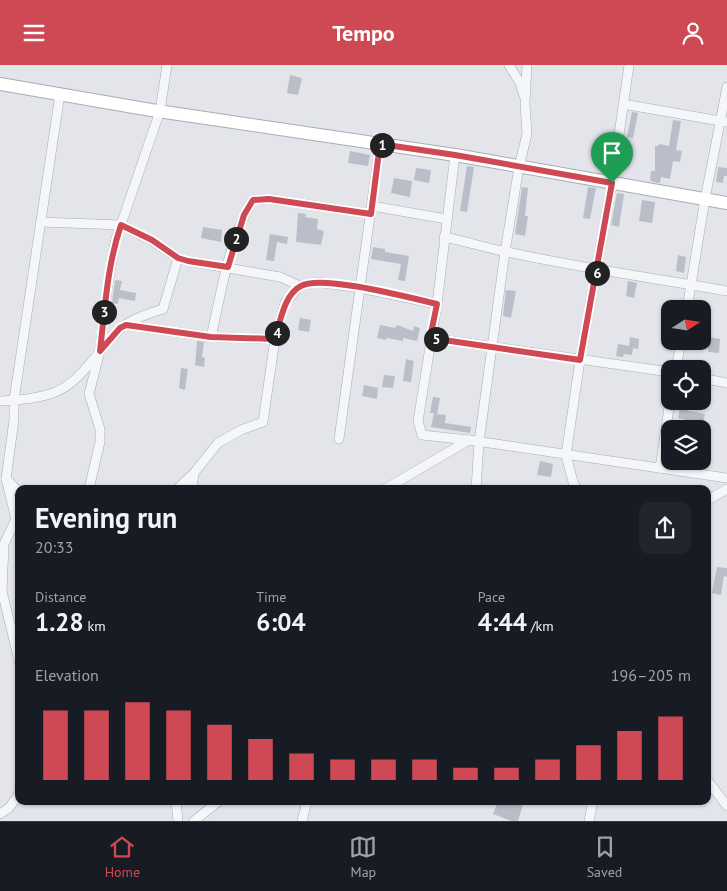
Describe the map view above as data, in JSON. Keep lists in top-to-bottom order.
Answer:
{
  "north": "right",
  "page": {
    "header": "Tempo",
    "pins": [
      "1",
      "2",
      "6",
      "3",
      "4",
      "5"
    ],
    "heading": ["Evening run", "20:33"],
    "stats": [
      ["Distance", "1.28 km"],
      ["Time", "6:04"],
      ["Pace", "4:44 /km"]
    ],
    "chart": ["Elevation", "196–205 m"],
    "tabs": ["Home", "Map", "Saved"]
  }
}
